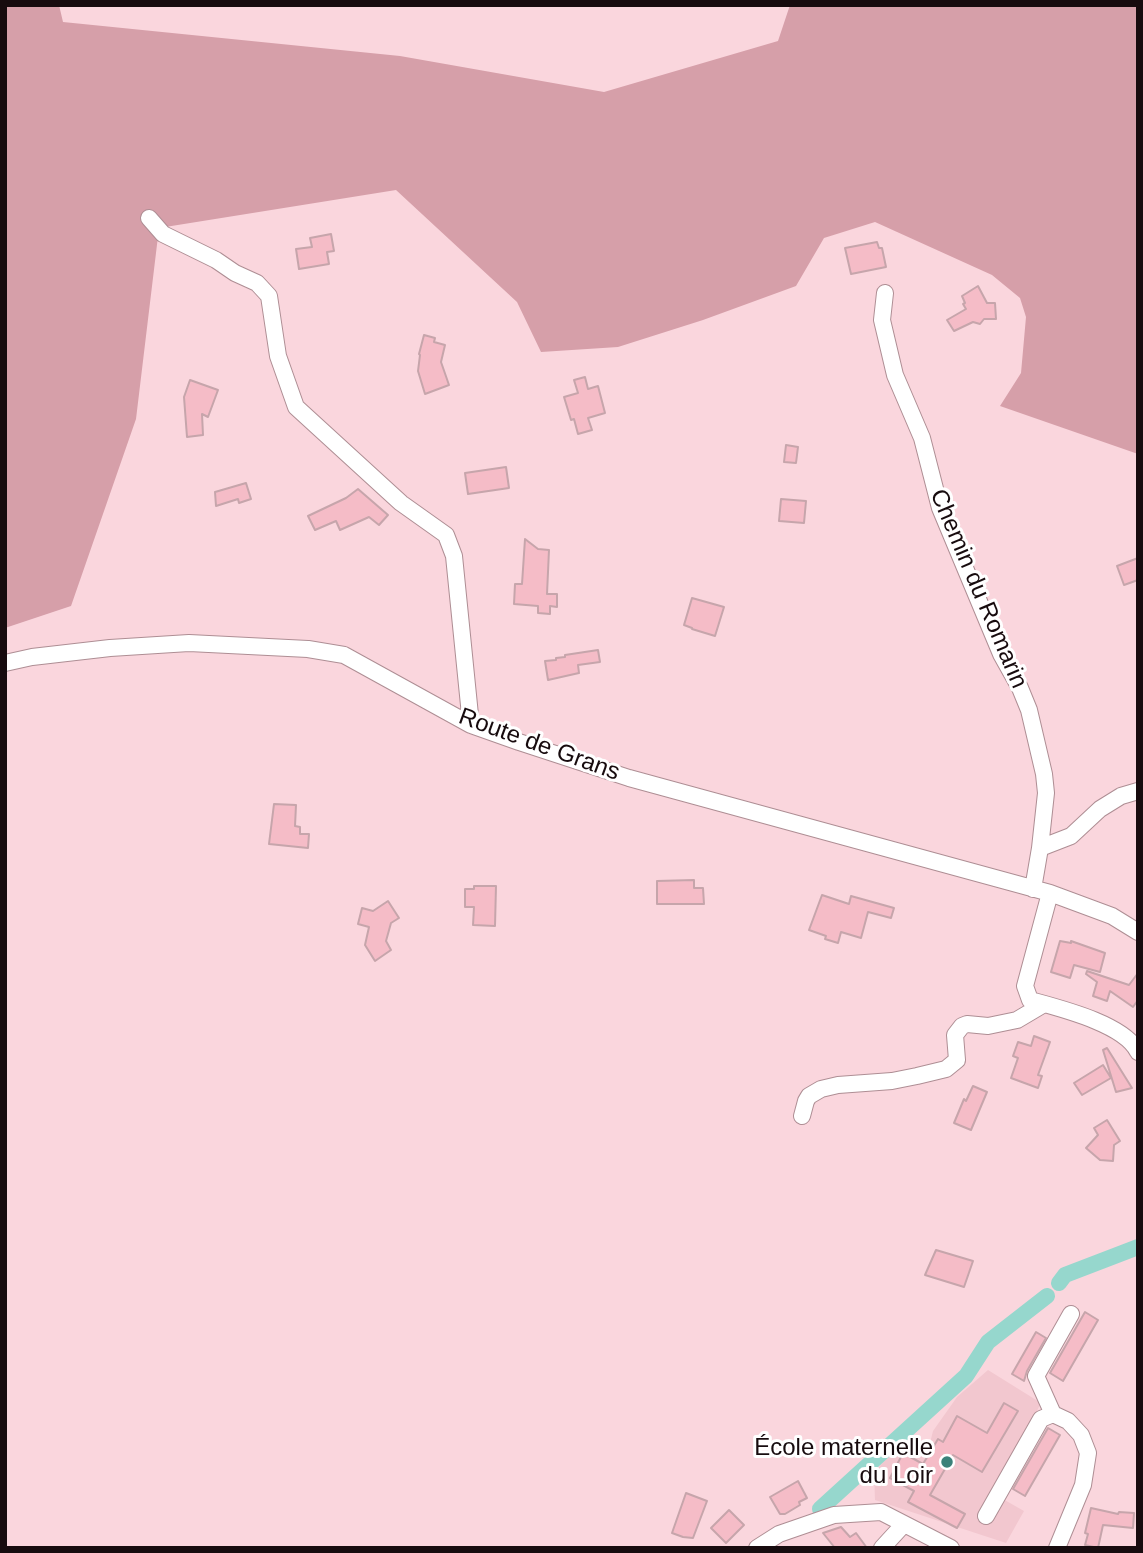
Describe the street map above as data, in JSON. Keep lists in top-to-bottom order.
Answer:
{
  "streets": {
    "street": ["Chemin du Romarin", "Route de Grans"]
  },
  "crossings": [
    ["Chemin du Romarin", "Route de Grans"]
  ],
  "places": ["École maternelle du Loir"]
}
